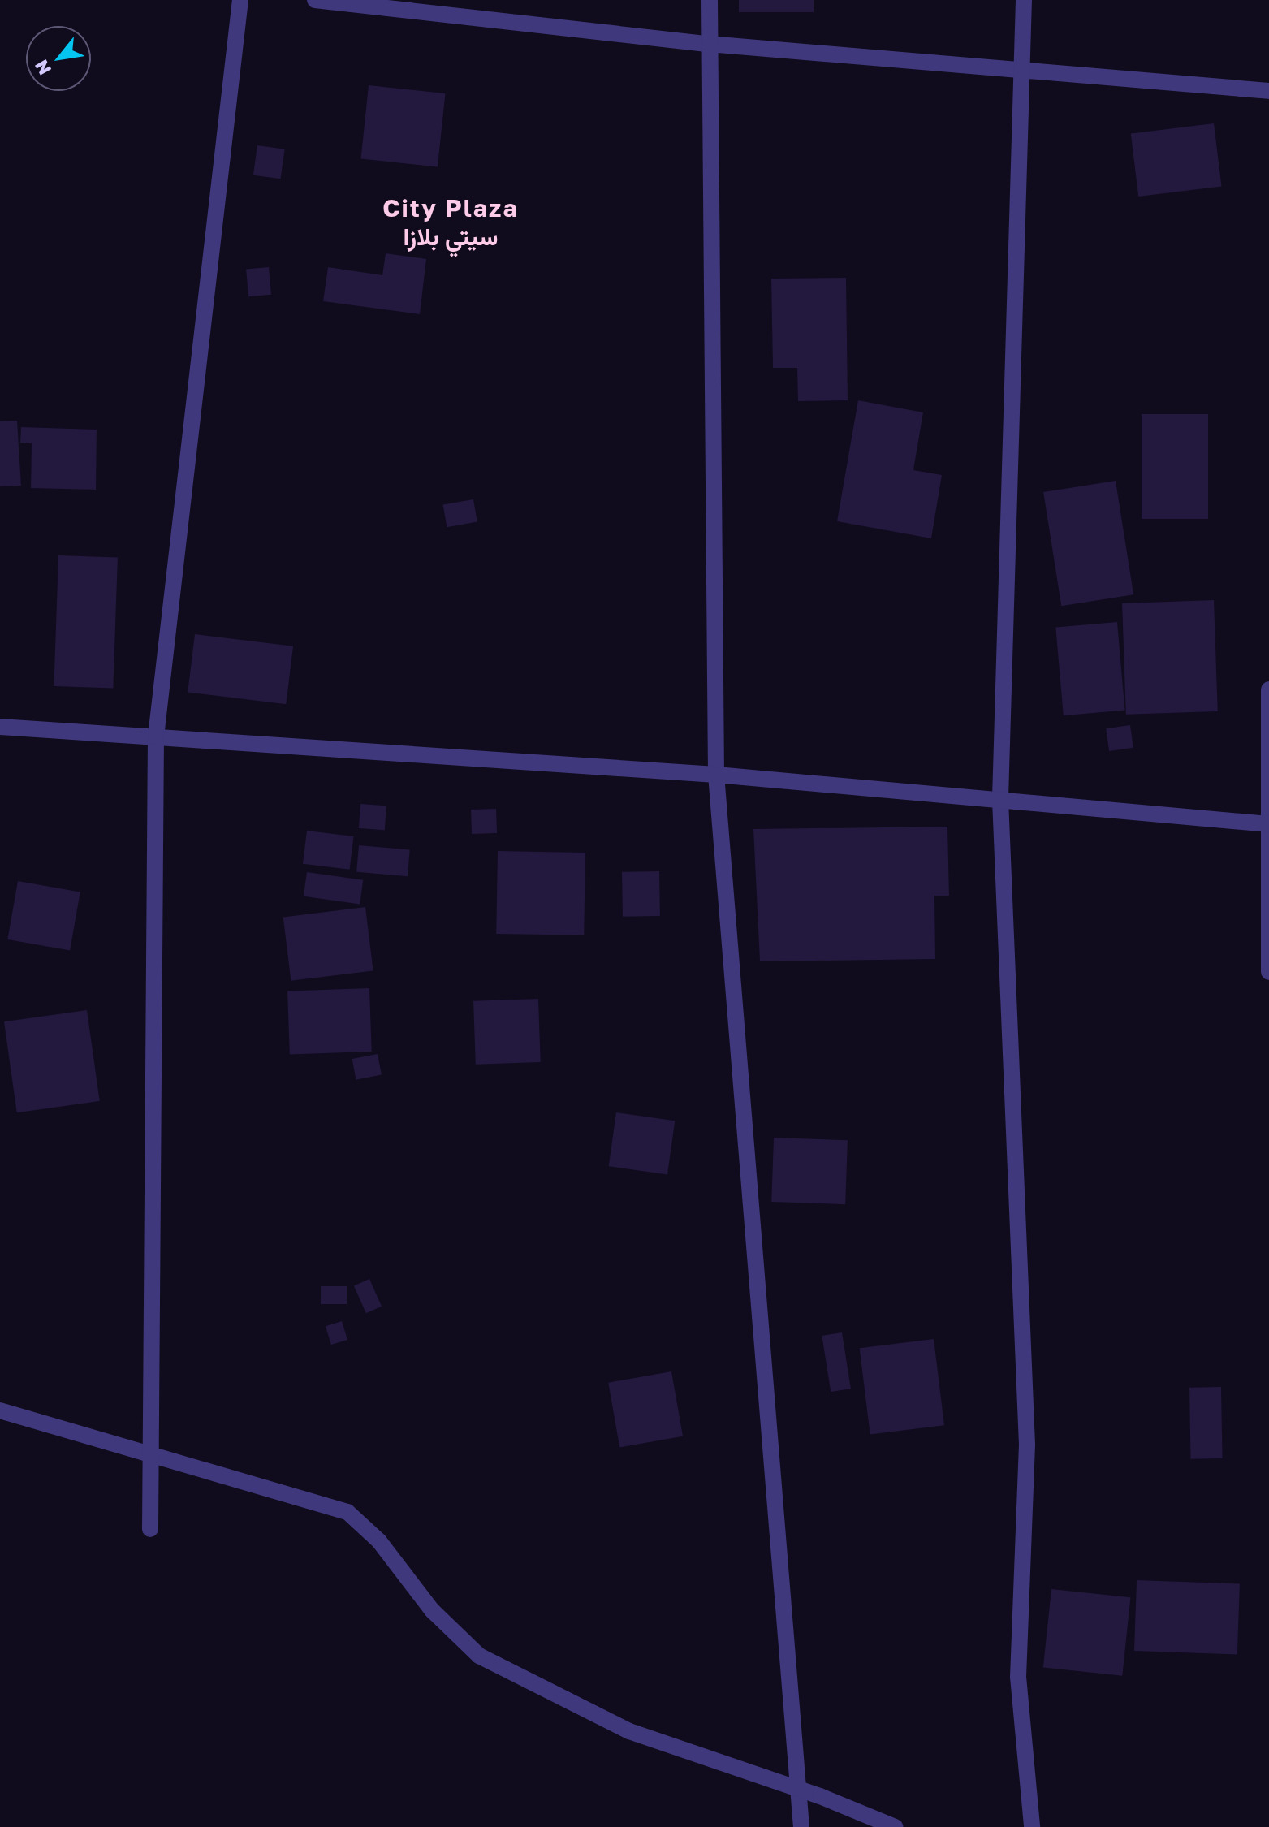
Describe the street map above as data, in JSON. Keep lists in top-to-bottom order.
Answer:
{
  "districts": ["City Plaza سيتي بلازا"],
  "north": "bottom left"
}
